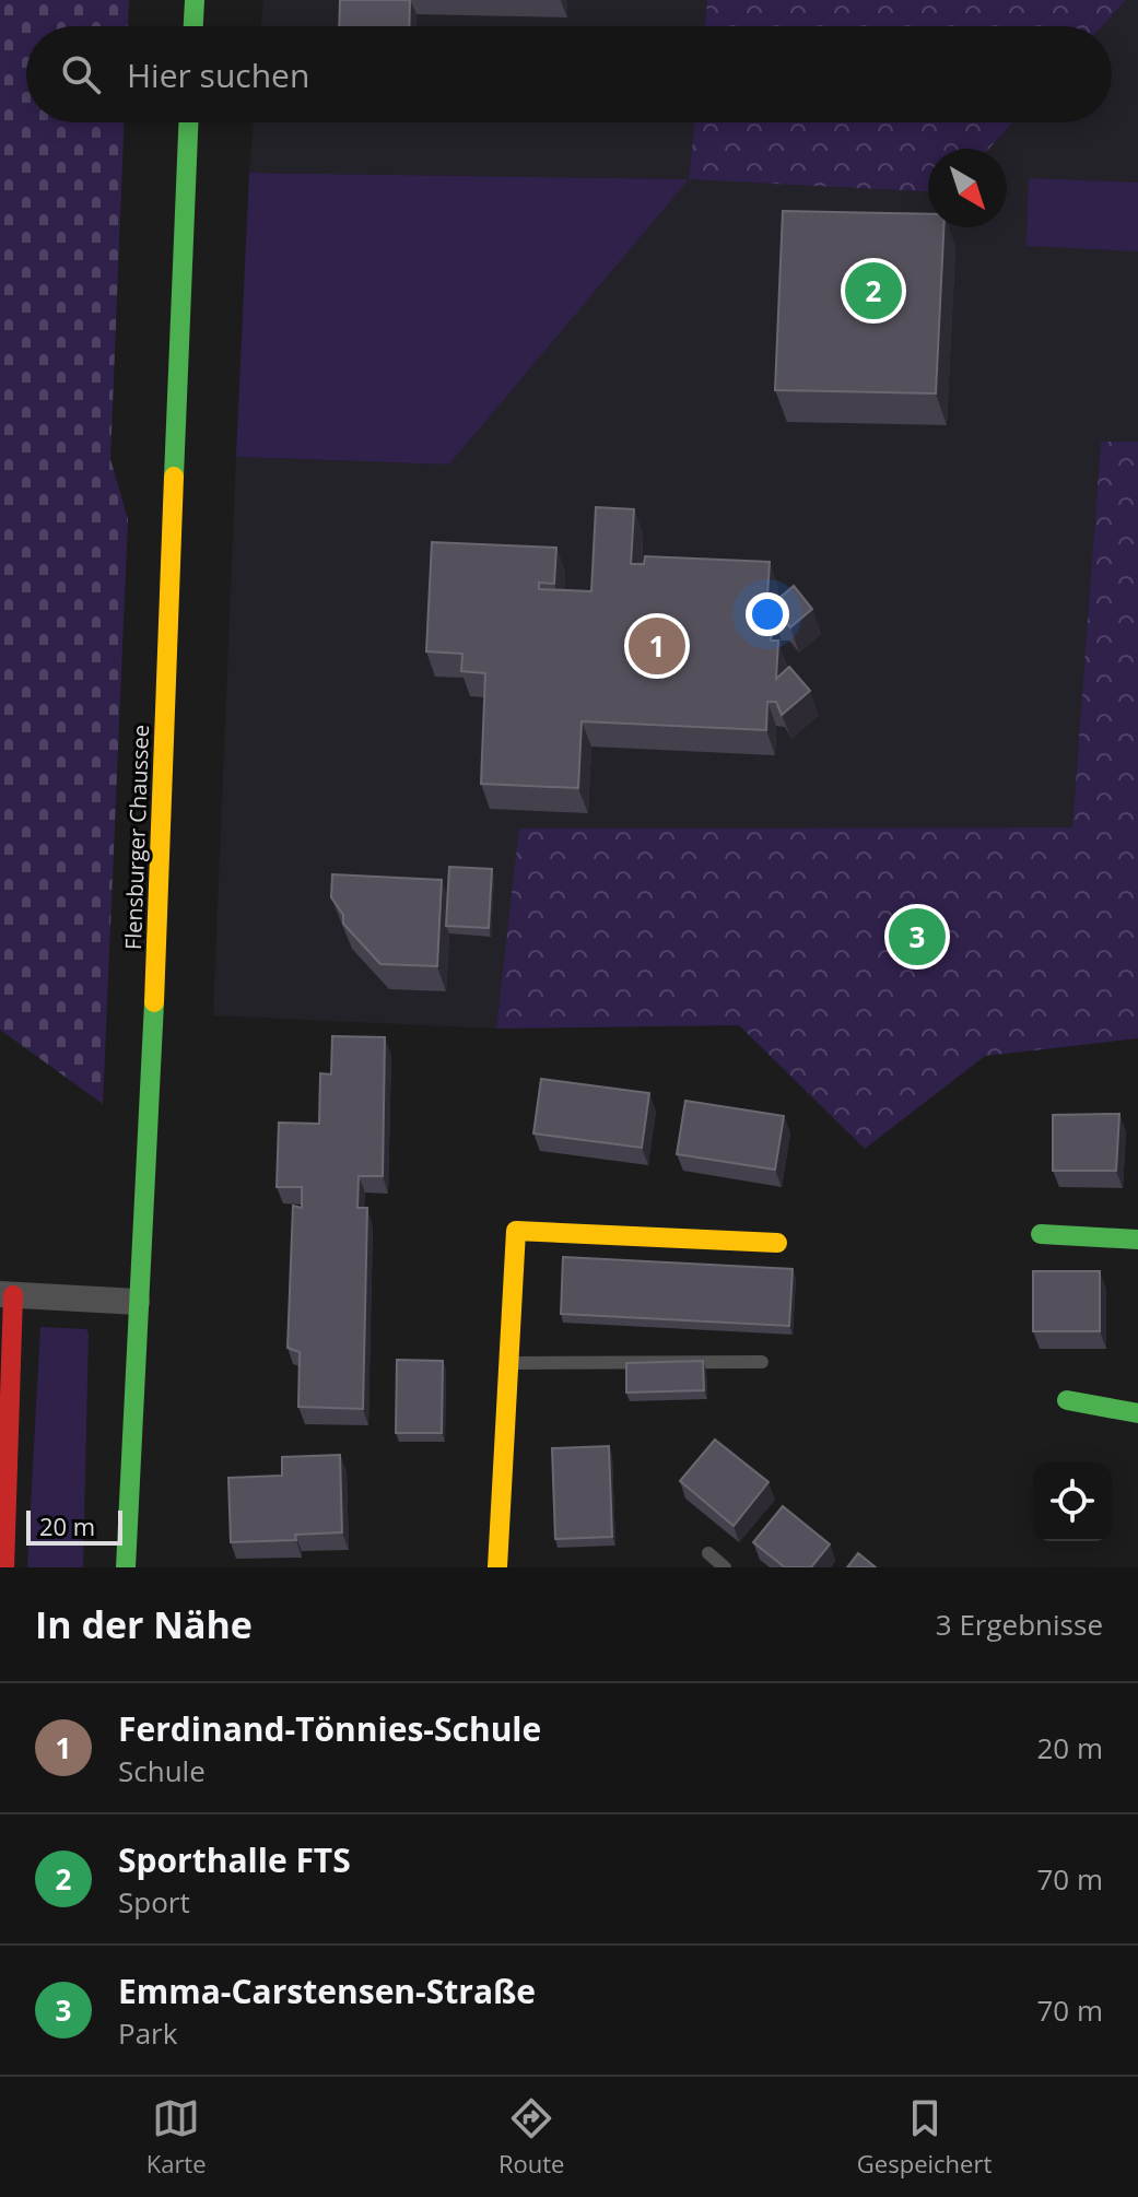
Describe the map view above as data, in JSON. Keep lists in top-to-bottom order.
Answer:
{
  "streets": {
    "main road": ["Flensburger Chaussee"]
  },
  "scale_bar": "20 m",
  "north": "bottom right",
  "page": {
    "search": "Hier suchen",
    "pins": ["2", "1", "3"],
    "scale": "20 m",
    "heading": ["In der Nähe", "3 Ergebnisse"],
    "list": [
      {
        "mark": "1",
        "name": "Ferdinand-Tönnies-Schule",
        "note": "Schule",
        "value": "20 m"
      },
      {
        "mark": "2",
        "name": "Sporthalle FTS",
        "note": "Sport",
        "value": "70 m"
      },
      {
        "mark": "3",
        "name": "Emma-Carstensen-Straße",
        "note": "Park",
        "value": "70 m"
      }
    ],
    "nav": ["Karte", "Route", "Gespeichert"]
  }
}
